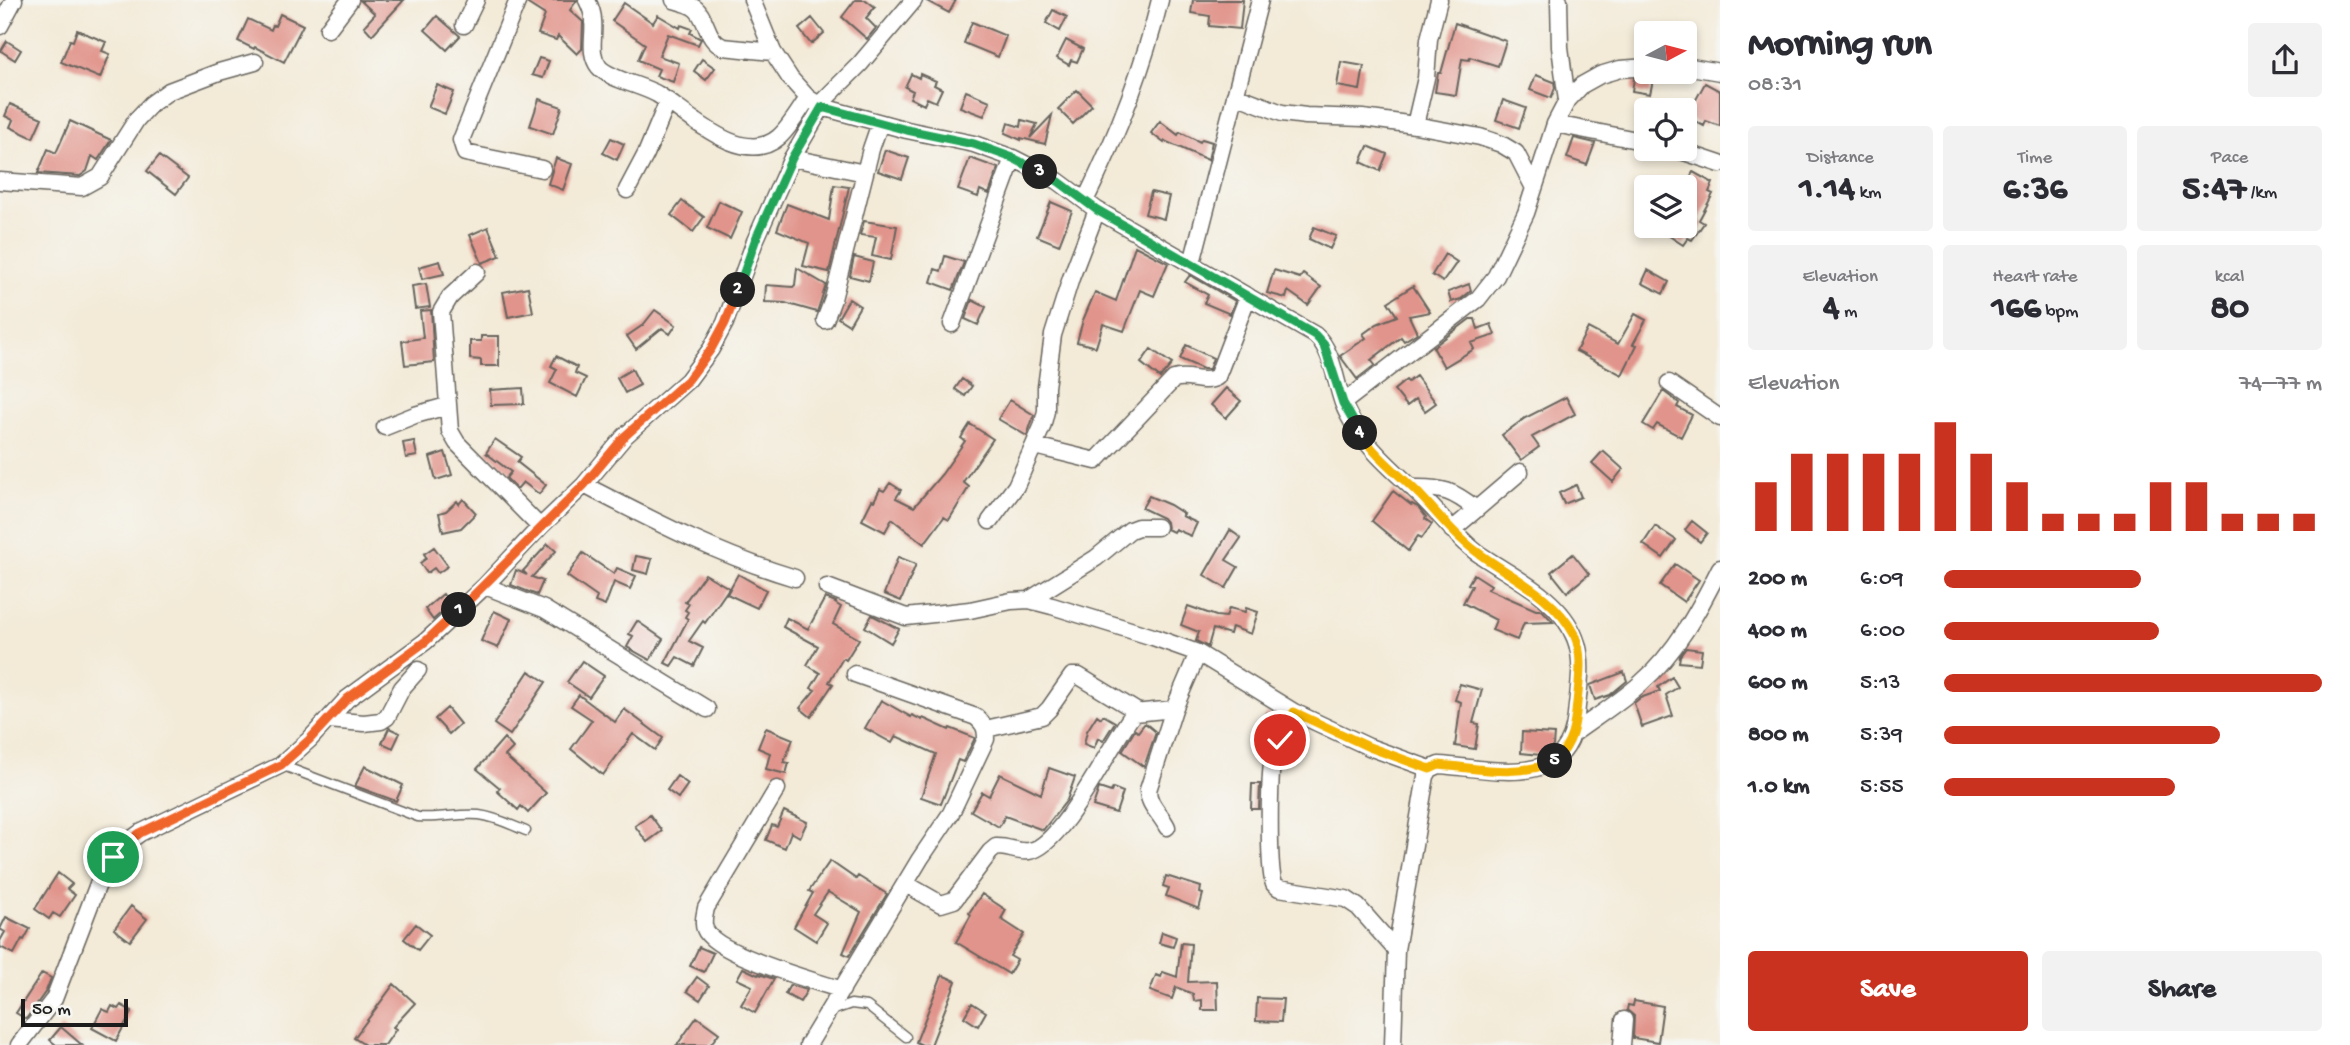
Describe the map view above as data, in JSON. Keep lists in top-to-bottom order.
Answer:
{
  "scale_bar": "50 m",
  "north": "right",
  "page": {
    "heading": ["Morning run", "08:31"],
    "stats": [
      ["Distance", "1.14 km"],
      ["Time", "6:36"],
      ["Pace", "5:47 /km"],
      ["Elevation", "4 m"],
      ["Heart rate", "166 bpm"],
      ["kcal", "80"]
    ],
    "pins": [
      "3",
      "2",
      "4",
      "1",
      "5"
    ],
    "chart": ["Elevation", "74–77 m"],
    "list": [
      {
        "name": "200 m",
        "note": "6:09"
      },
      {
        "name": "400 m",
        "note": "6:00"
      },
      {
        "name": "600 m",
        "note": "5:13"
      },
      {
        "name": "800 m",
        "note": "5:39"
      },
      {
        "name": "1.0 km",
        "note": "5:55"
      }
    ],
    "buttons": ["Save", "Share"],
    "scale": "50 m"
  }
}
